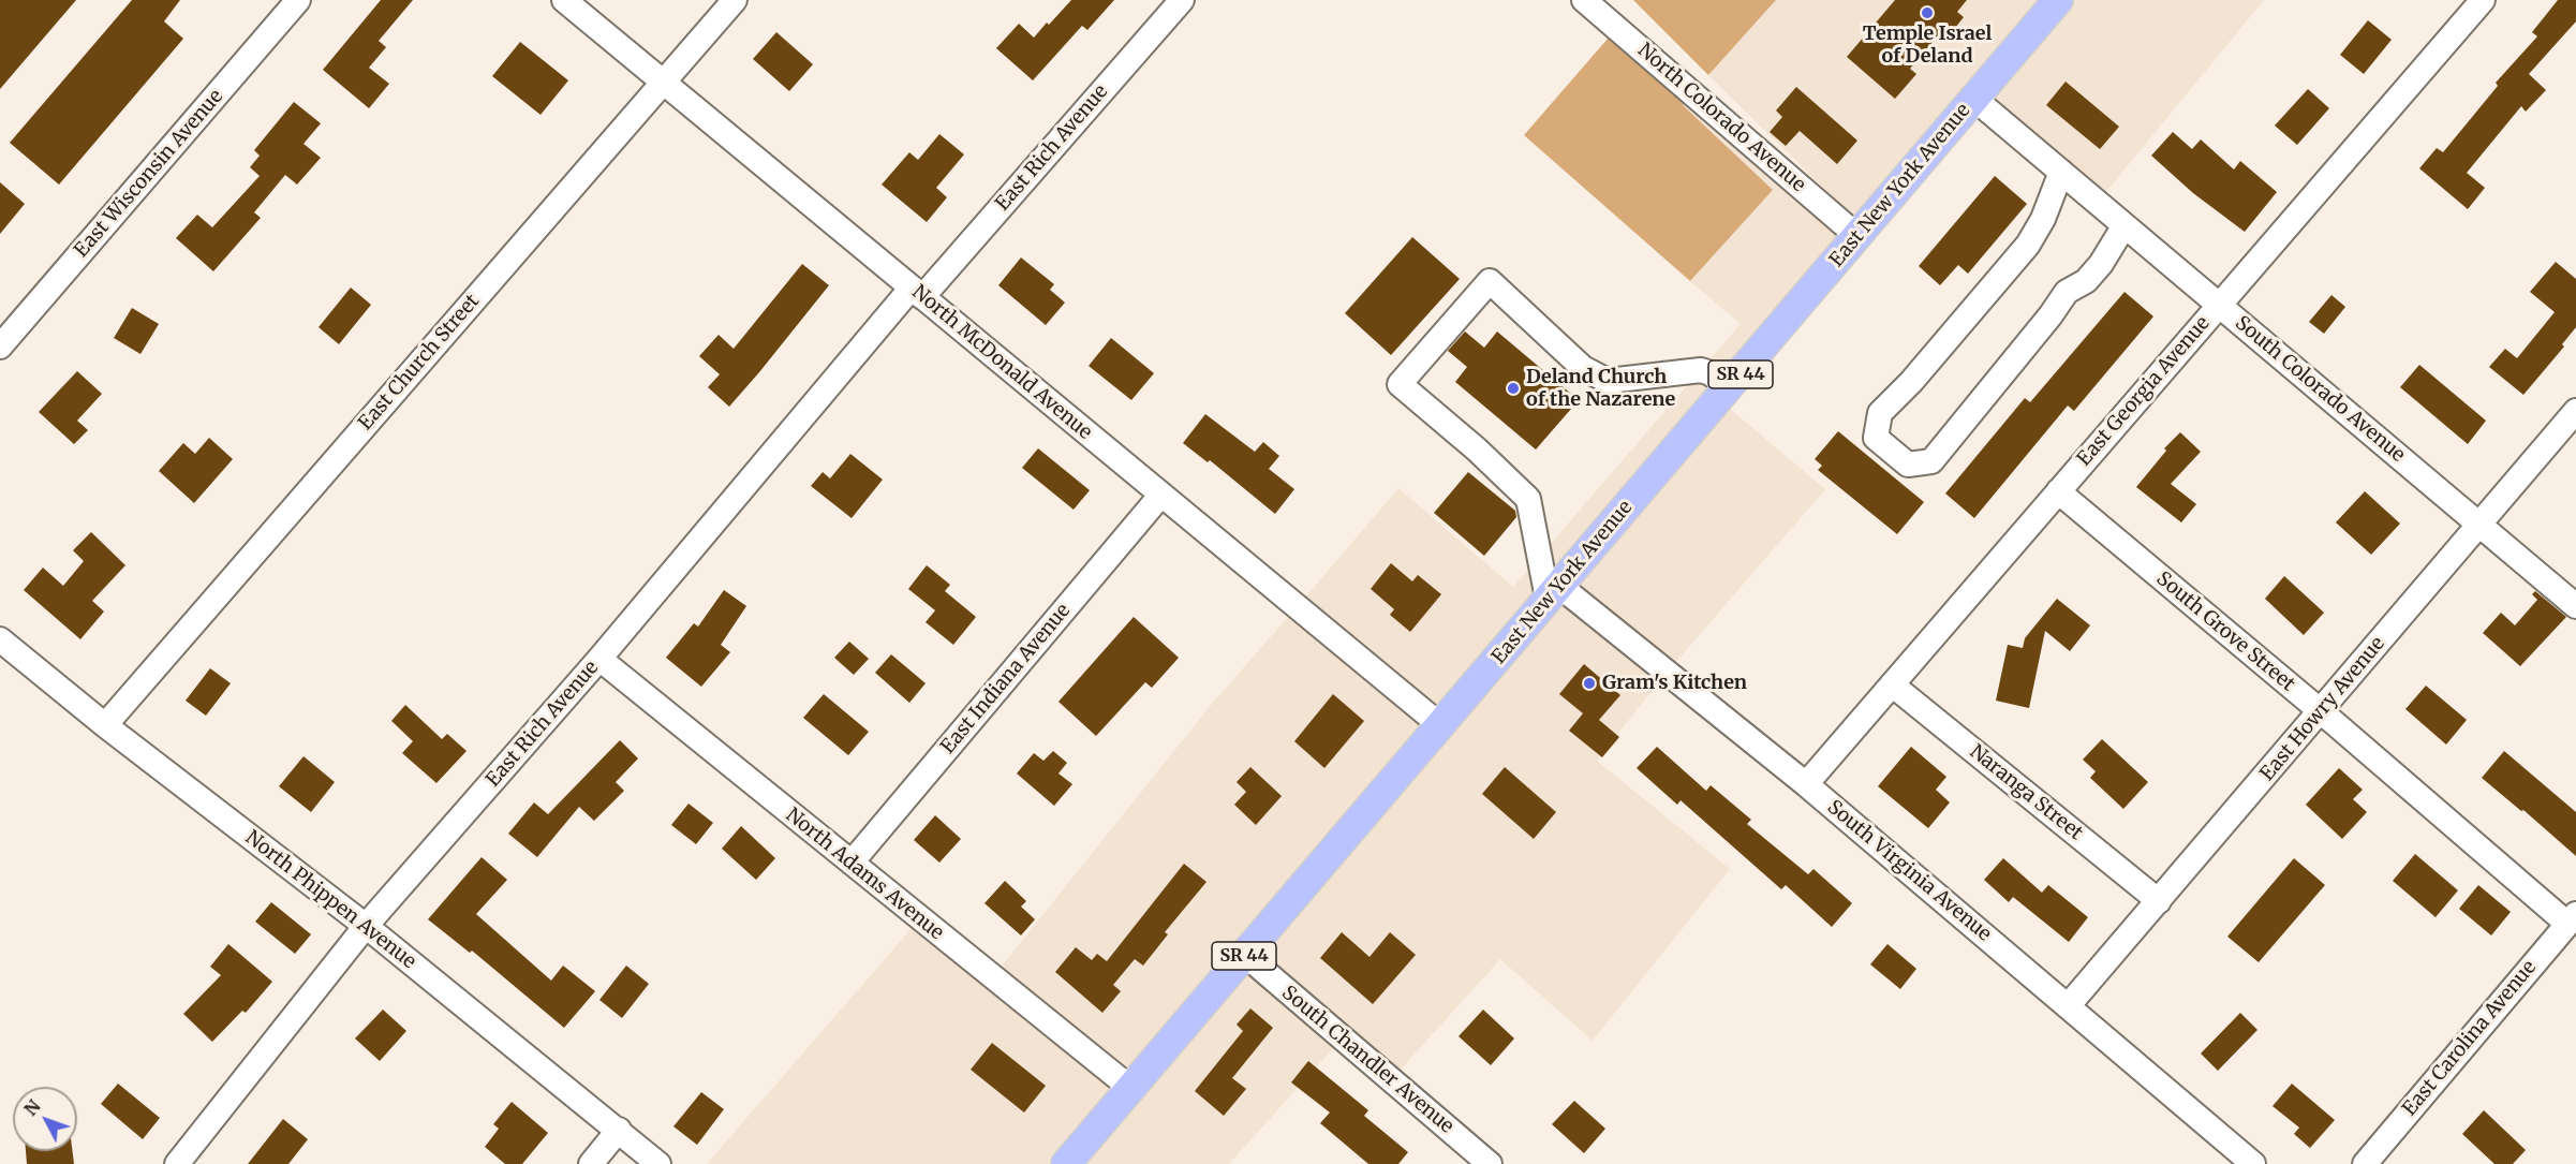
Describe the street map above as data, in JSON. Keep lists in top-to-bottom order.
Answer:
{
  "streets": {
    "main road": ["East New York Avenue", "SR 44"],
    "street": [
      "North Colorado Avenue",
      "East Rich Avenue",
      "East Wisconsin Avenue",
      "East Church Street",
      "North McDonald Avenue",
      "South Colorado Avenue",
      "East Georgia Avenue",
      "South Grove Street",
      "East Indiana Avenue",
      "East Howry Avenue",
      "Naranga Street",
      "South Virginia Avenue",
      "North Adams Avenue",
      "North Phippen Avenue",
      "East Carolina Avenue",
      "South Chandler Avenue"
    ]
  },
  "crossings": [
    ["North Colorado Avenue", "East New York Avenue"],
    ["East Rich Avenue", "North McDonald Avenue"],
    ["East Rich Avenue", "North Adams Avenue"],
    ["East Rich Avenue", "North Phippen Avenue"],
    ["East New York Avenue", "North McDonald Avenue"],
    ["East New York Avenue", "South Colorado Avenue"],
    ["East New York Avenue", "South Virginia Avenue"],
    ["East New York Avenue", "North Adams Avenue"],
    ["East New York Avenue", "South Chandler Avenue"],
    ["East Church Street", "North McDonald Avenue"],
    ["East Church Street", "North Phippen Avenue"],
    ["North McDonald Avenue", "East Indiana Avenue"],
    ["South Colorado Avenue", "East Georgia Avenue"],
    ["South Colorado Avenue", "East Howry Avenue"],
    ["East Georgia Avenue", "South Grove Street"],
    ["East Georgia Avenue", "Naranga Street"],
    ["East Georgia Avenue", "South Virginia Avenue"],
    ["South Grove Street", "East Howry Avenue"],
    ["South Grove Street", "East Carolina Avenue"],
    ["East Indiana Avenue", "North Adams Avenue"],
    ["East Howry Avenue", "Naranga Street"],
    ["East Howry Avenue", "South Virginia Avenue"]
  ],
  "places": ["Temple Israel of Deland", "Deland Church of the Nazarene", "Gram's Kitchen"],
  "north": "top left"
}
